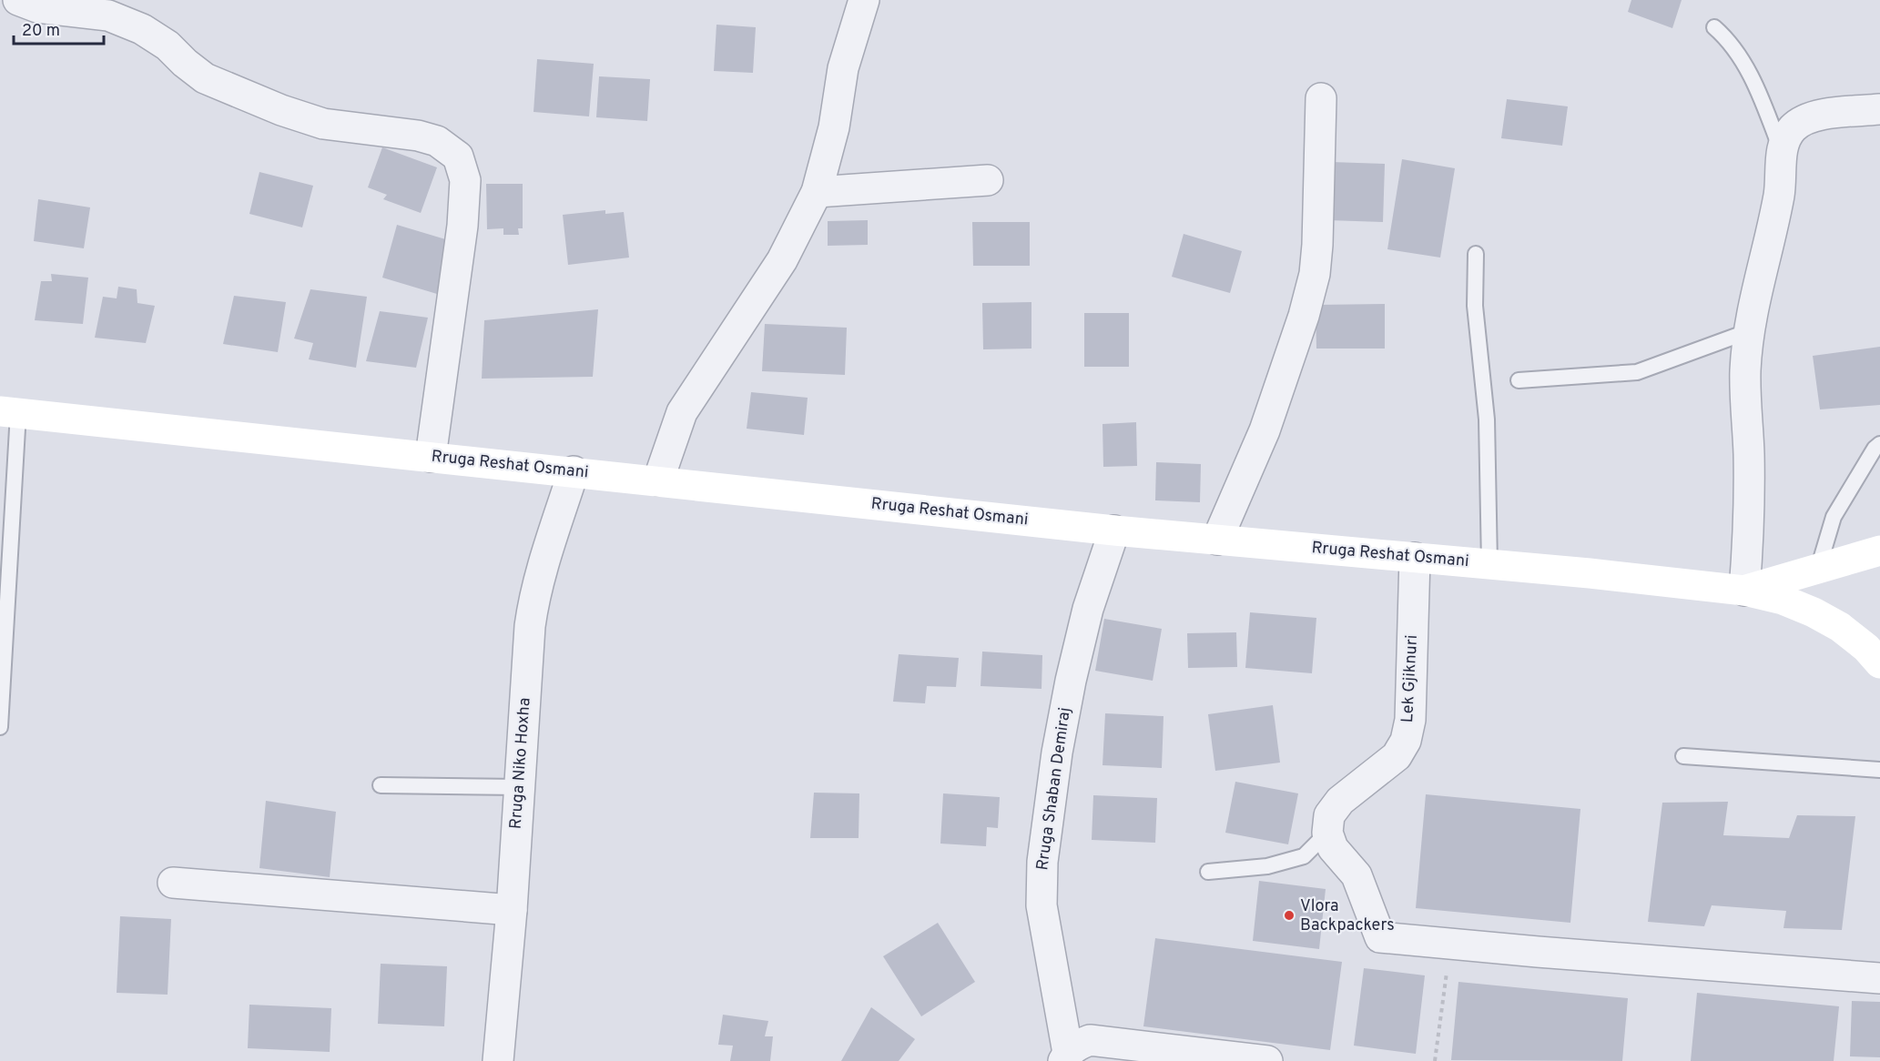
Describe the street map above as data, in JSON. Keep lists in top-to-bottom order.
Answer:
{
  "streets": {
    "main road": ["Rruga Reshat Osmani"],
    "street": ["Lek Gjiknuri", "Rruga Niko Hoxha", "Rruga Shaban Demiraj"]
  },
  "crossings": [
    ["Rruga Reshat Osmani", "Lek Gjiknuri"],
    ["Rruga Reshat Osmani", "Rruga Niko Hoxha"],
    ["Rruga Reshat Osmani", "Rruga Shaban Demiraj"]
  ],
  "places": ["Vlora Backpackers"],
  "scale_bar": "20 m"
}
